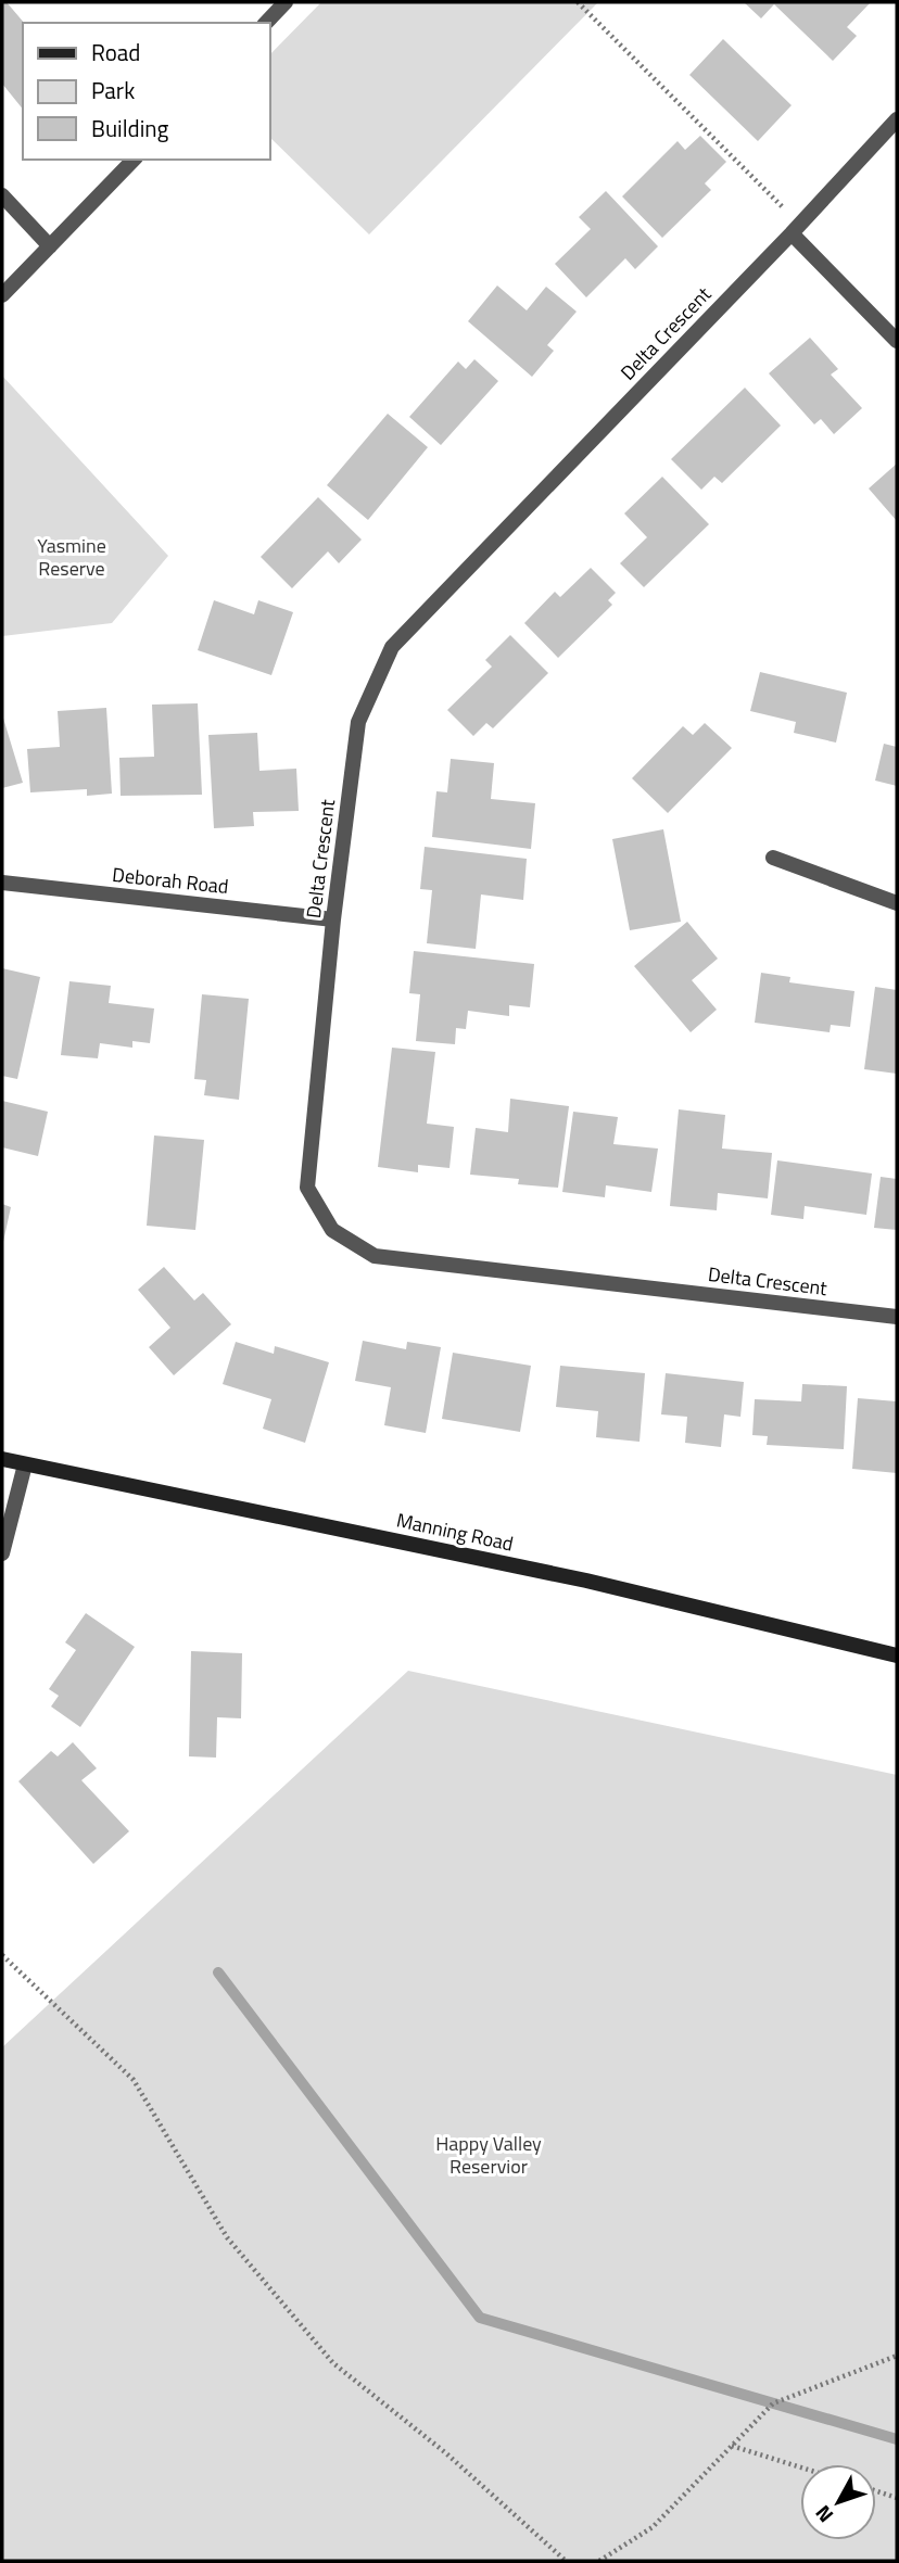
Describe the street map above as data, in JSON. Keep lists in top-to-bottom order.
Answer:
{
  "streets": {
    "street": ["Delta Crescent", "Deborah Road", "Manning Road"]
  },
  "crossings": [
    ["Delta Crescent", "Deborah Road"]
  ],
  "parks": ["Yasmine Reserve", "Happy Valley Reservior"],
  "legend": ["Road", "Park", "Building"],
  "north": "bottom left"
}
